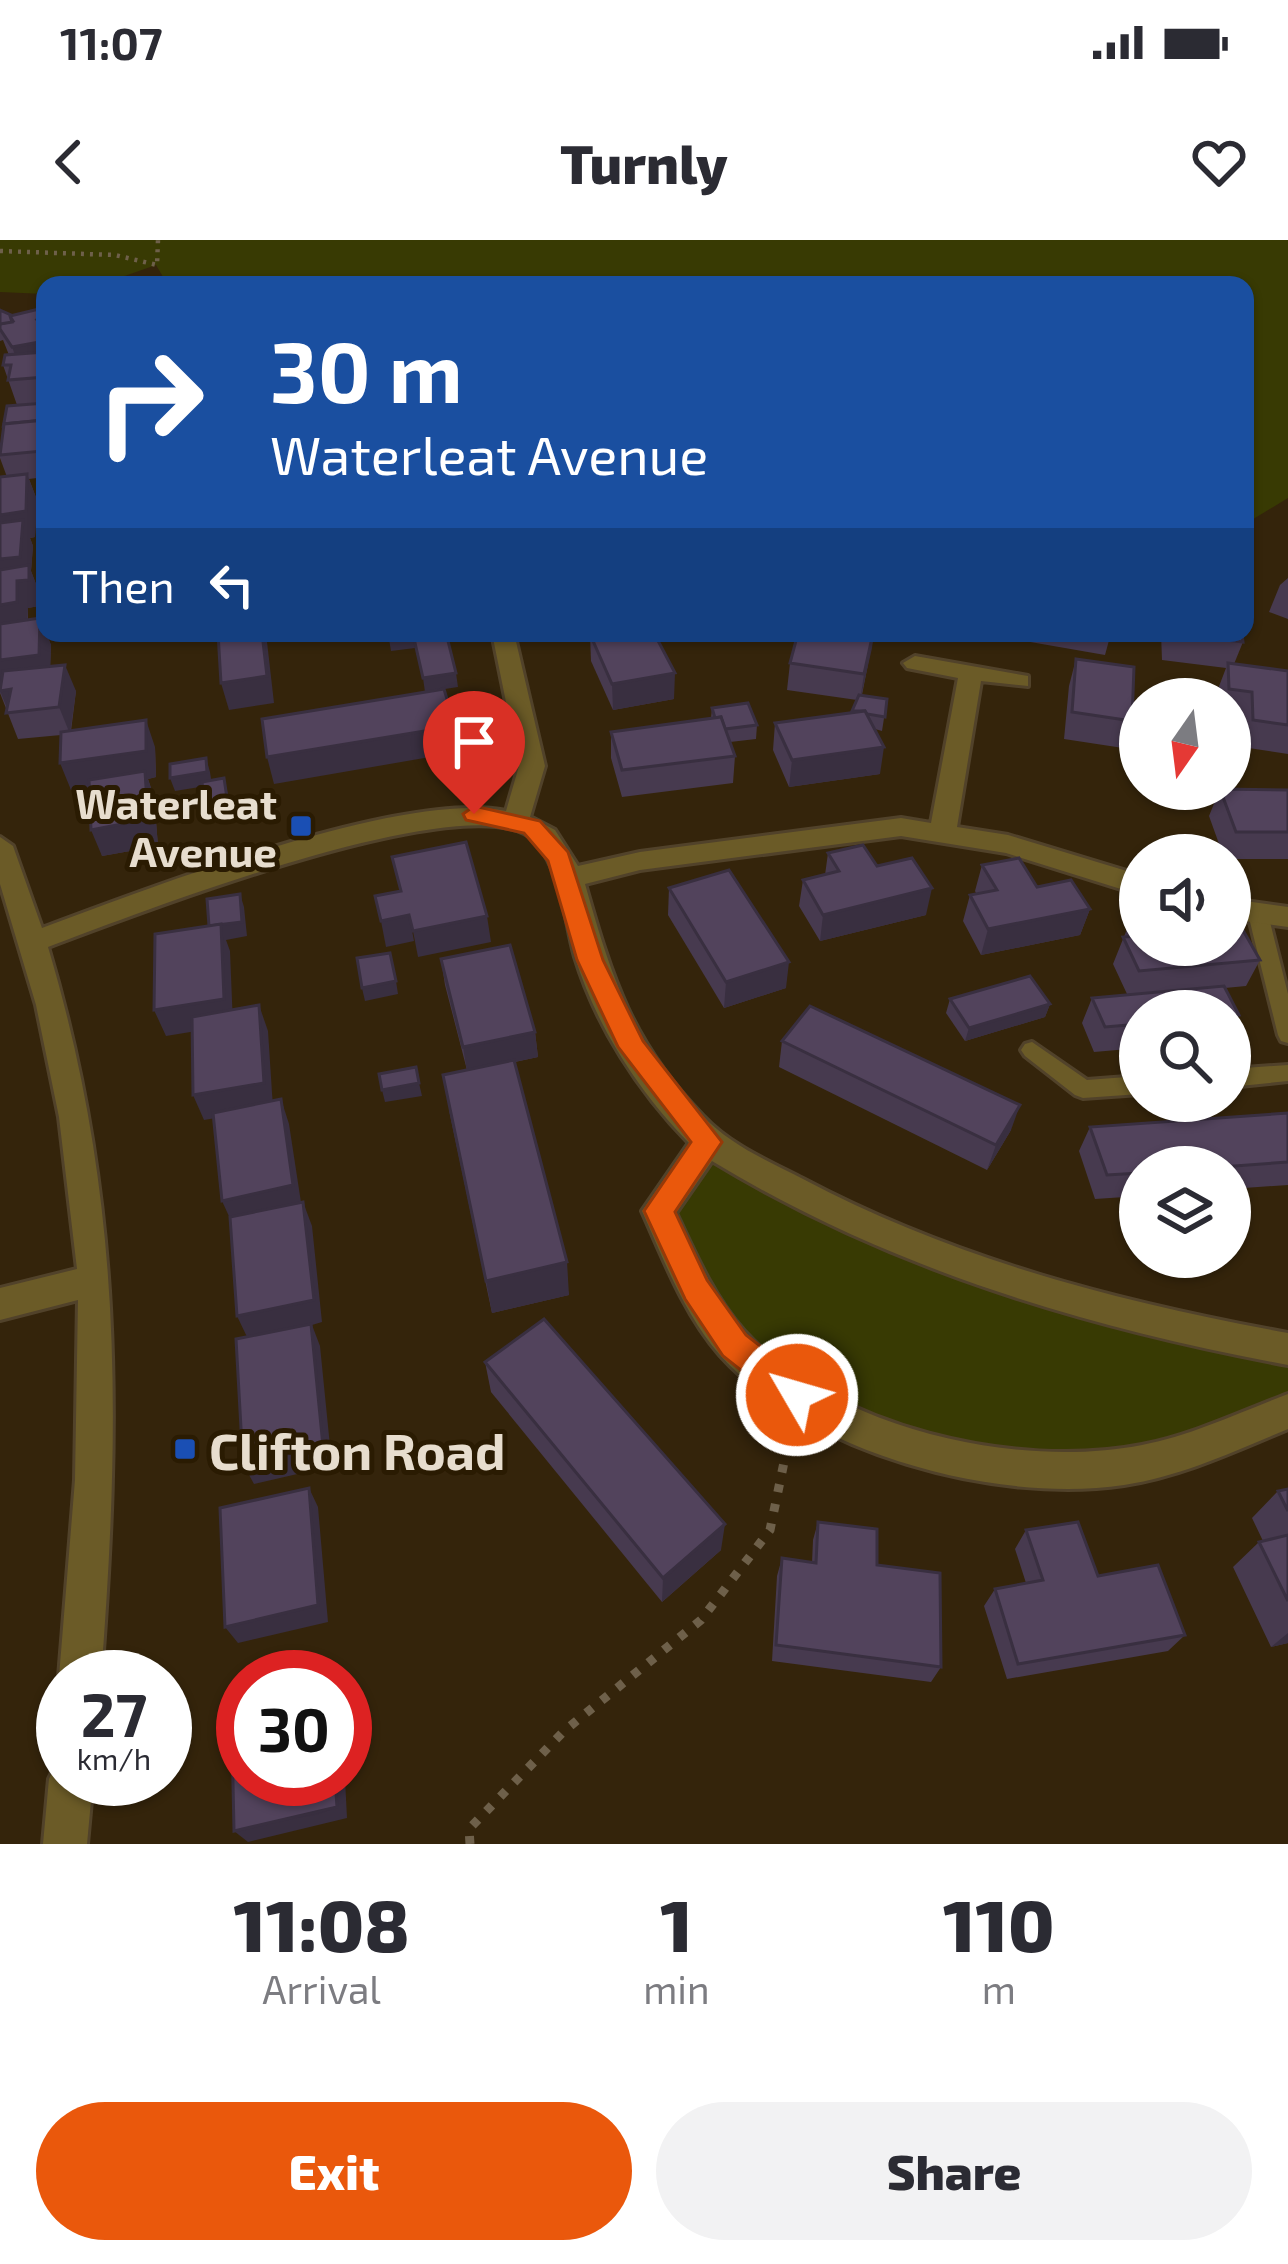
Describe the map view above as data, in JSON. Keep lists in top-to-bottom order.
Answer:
{
  "places": {
    "transit": ["Waterleat Avenue", "Clifton Road"]
  },
  "north": "bottom",
  "page": {
    "status": "11:07",
    "header": "Turnly",
    "turn": ["30 m", "Waterleat Avenue"],
    "then": "Then",
    "speed": "27 km/h",
    "limit": "30",
    "eta": [
      "11:08",
      "Arrival",
      "1",
      "min",
      "110",
      "m"
    ],
    "buttons": ["Exit", "Share"]
  }
}
